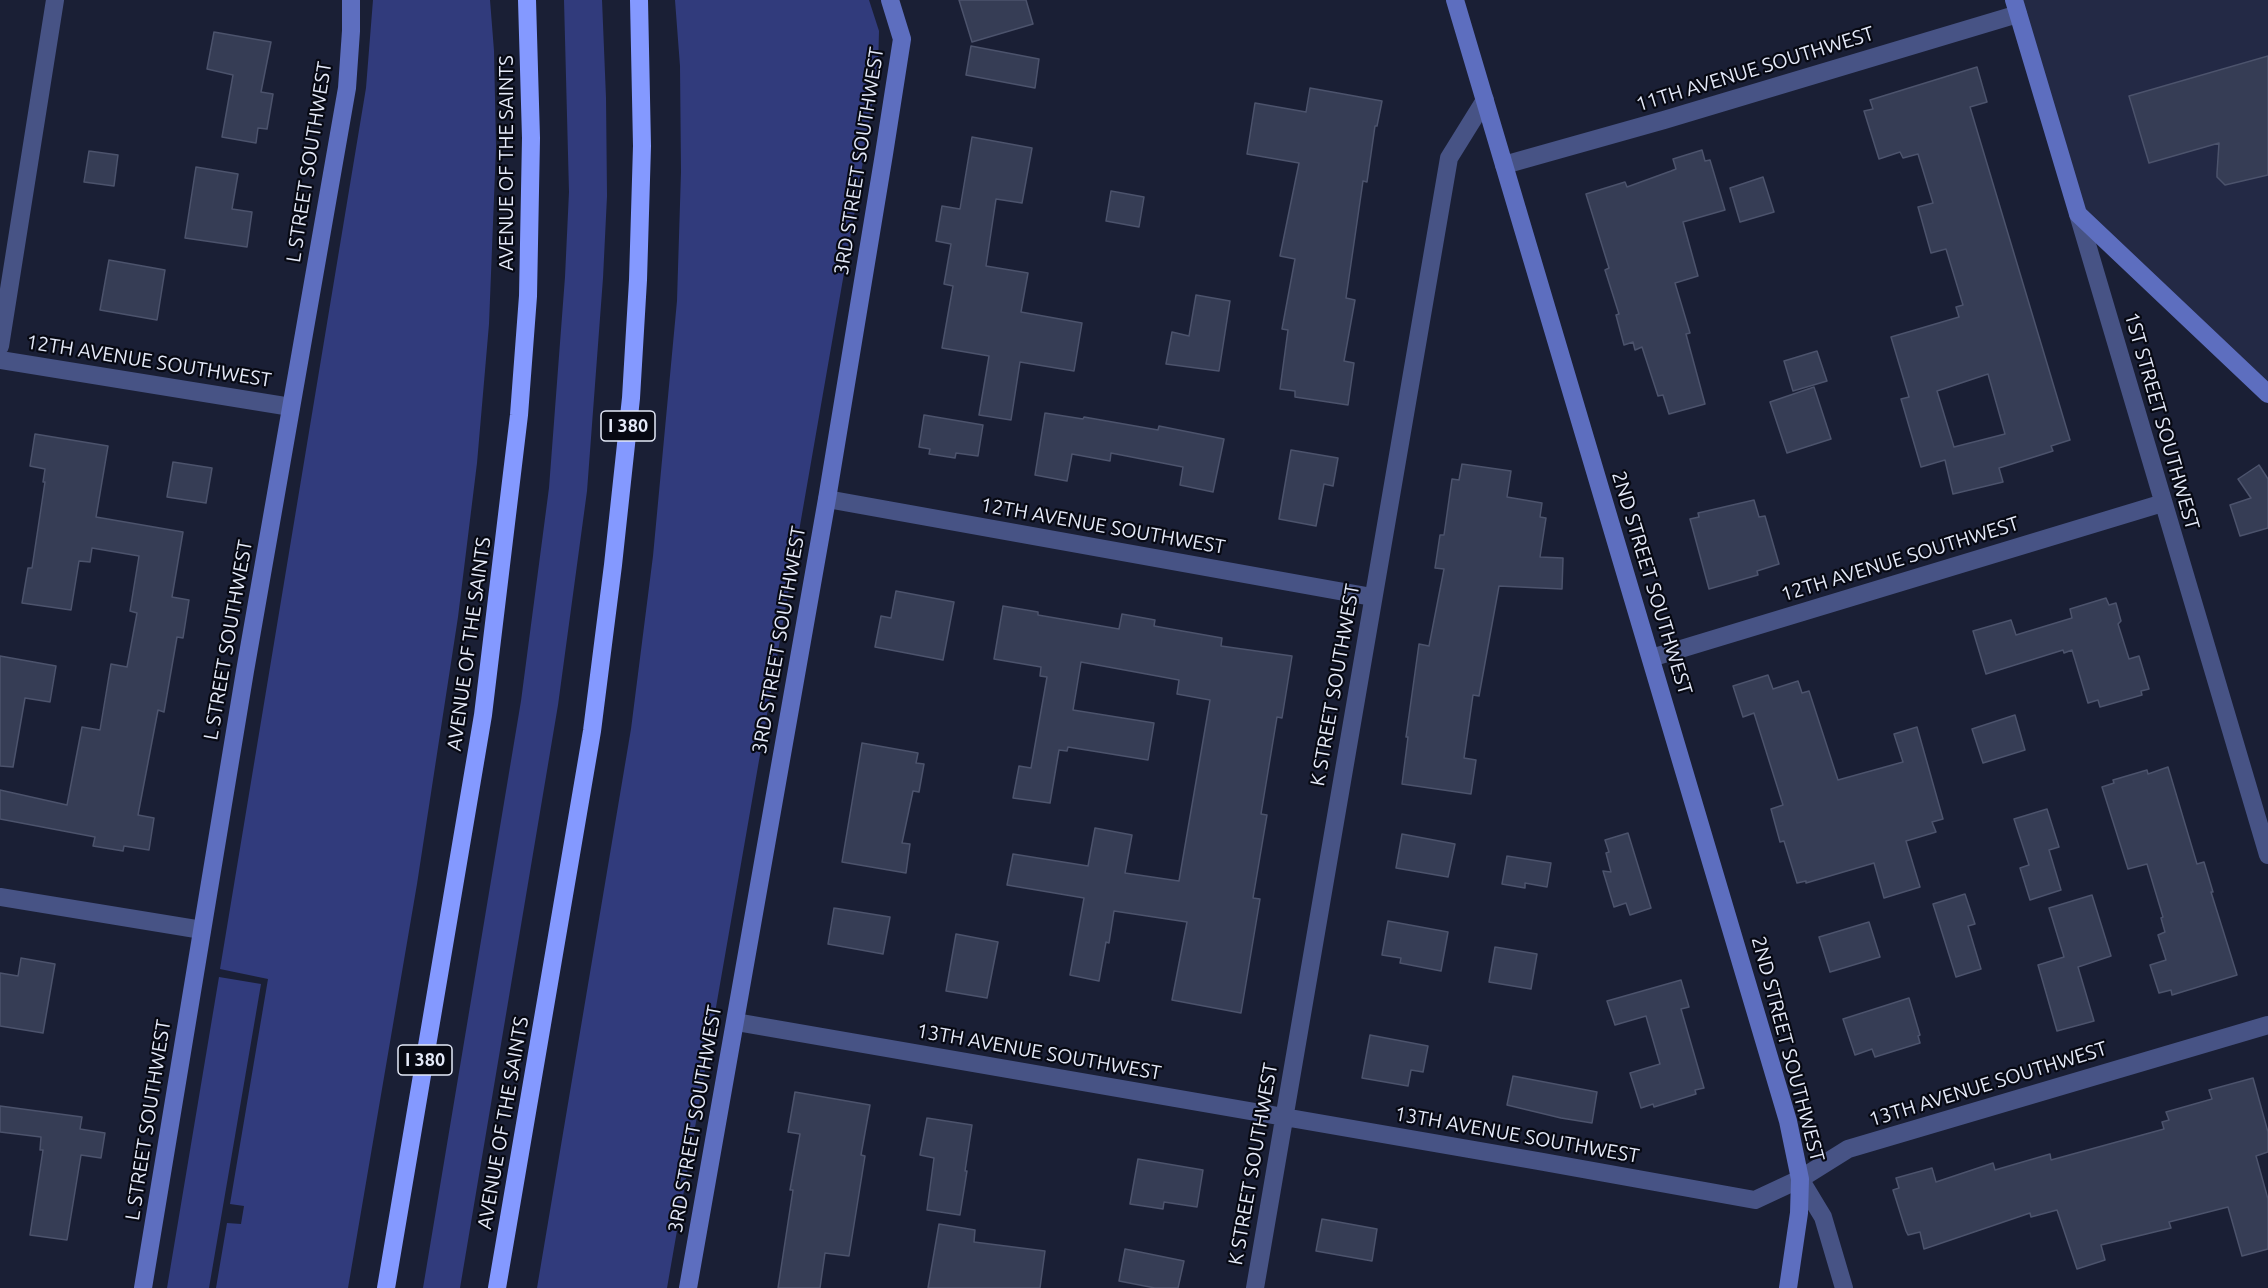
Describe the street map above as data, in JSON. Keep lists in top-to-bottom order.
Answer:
{
  "streets": {
    "highway": ["AVENUE OF THE SAINTS", "I 380"],
    "street": [
      "11TH AVENUE SOUTHWEST",
      "3RD STREET SOUTHWEST",
      "L STREET SOUTHWEST",
      "12TH AVENUE SOUTHWEST",
      "1ST STREET SOUTHWEST",
      "2ND STREET SOUTHWEST",
      "K STREET SOUTHWEST",
      "13TH AVENUE SOUTHWEST"
    ]
  },
  "crossings": [
    ["11TH AVENUE SOUTHWEST", "1ST STREET SOUTHWEST"],
    ["11TH AVENUE SOUTHWEST", "2ND STREET SOUTHWEST"],
    ["3RD STREET SOUTHWEST", "12TH AVENUE SOUTHWEST"],
    ["3RD STREET SOUTHWEST", "13TH AVENUE SOUTHWEST"],
    ["L STREET SOUTHWEST", "12TH AVENUE SOUTHWEST"],
    ["12TH AVENUE SOUTHWEST", "1ST STREET SOUTHWEST"],
    ["12TH AVENUE SOUTHWEST", "2ND STREET SOUTHWEST"],
    ["12TH AVENUE SOUTHWEST", "K STREET SOUTHWEST"],
    ["2ND STREET SOUTHWEST", "K STREET SOUTHWEST"],
    ["2ND STREET SOUTHWEST", "13TH AVENUE SOUTHWEST"],
    ["K STREET SOUTHWEST", "13TH AVENUE SOUTHWEST"]
  ]
}
